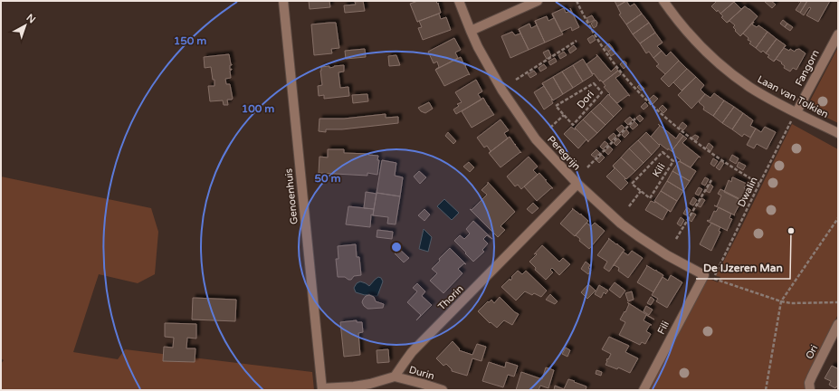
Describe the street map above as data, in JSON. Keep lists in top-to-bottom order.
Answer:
{
  "streets": {
    "street": [
      "Fangorn",
      "Laan van Tolkien",
      "Peregrijn",
      "Genoenhuis",
      "Thorin",
      "Fili",
      "Ori",
      "Durin"
    ],
    "path": ["Dori", "Kili", "Dwalin"]
  },
  "crossings": [
    ["Fangorn", "Laan van Tolkien"],
    ["Fangorn", "Dwalin"],
    ["Laan van Tolkien", "Dwalin"],
    ["Peregrijn", "Thorin"],
    ["Peregrijn", "Fili"],
    ["Thorin", "Durin"]
  ],
  "places": ["De IJzeren Man"],
  "north": "top right",
  "rings": ["150 m", "100 m", "50 m"]
}
